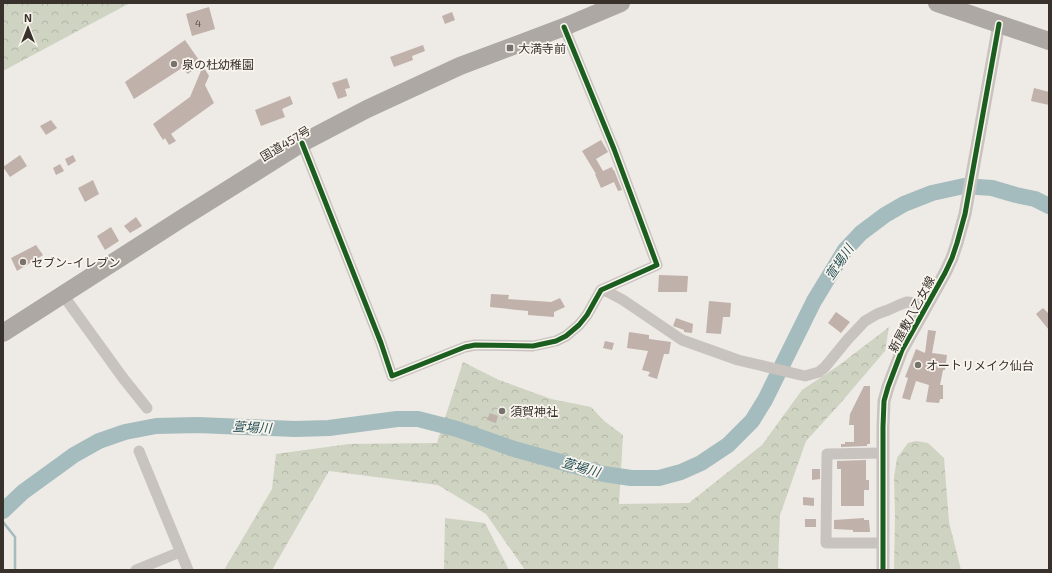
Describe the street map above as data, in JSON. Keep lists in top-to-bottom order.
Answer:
{
  "streets": {
    "highway": ["国道457号"],
    "street": ["新屋敷八乙女線"]
  },
  "water": ["萱場川"],
  "places": {
    "transit": ["大満寺前"],
    "other": [
      "泉の杜幼稚園",
      "セブン-イレブン",
      "オートリメイク仙台",
      "須賀神社"
    ]
  },
  "house_numbers": ["4"],
  "north": "top"
}
